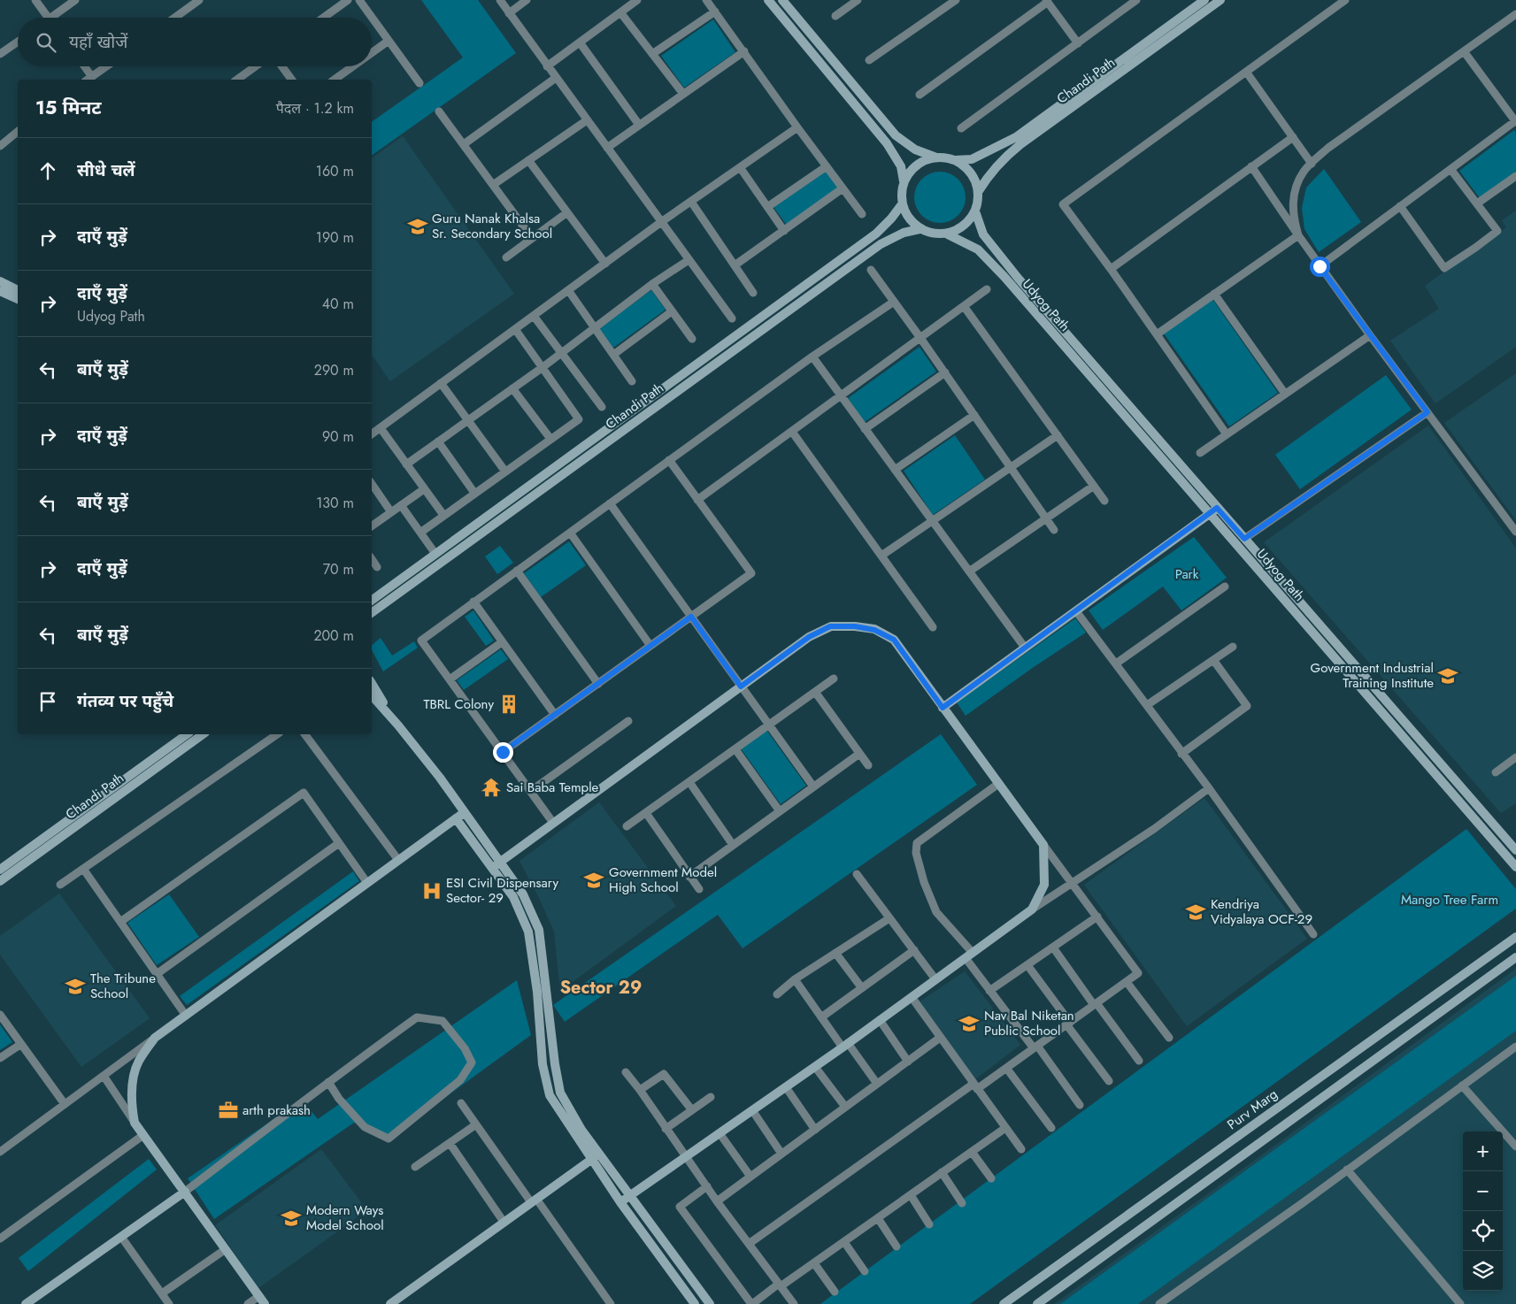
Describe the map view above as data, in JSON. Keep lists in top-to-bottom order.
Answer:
{
  "streets": {
    "main road": ["Chandi Path", "Udyog Path", "Purv Marg"]
  },
  "crossings": [
    ["Chandi Path", "Udyog Path"]
  ],
  "districts": ["Sector 29"],
  "parks": ["Park", "Mango Tree Farm"],
  "places": {
    "school or university": [
      "Guru Nanak Khalsa Sr. Secondary School",
      "Government Industrial Training Institute",
      "Government Model High School",
      "Kendriya Vidyalaya OCF-29",
      "The Tribune School",
      "Nav Bal Niketan Public School",
      "Modern Ways Model School"
    ],
    "building": ["TBRL Colony"],
    "temple": ["Sai Baba Temple"],
    "hospital": ["ESI Civil Dispensary Sector- 29"],
    "office": ["arth prakash"]
  },
  "page": {
    "search": "यहाँ खोजें",
    "heading": ["15 मिनट", "पैदल · 1.2 km"],
    "list": [
      ["सीधे चलें", "160 m"],
      ["दाएँ मुड़ें", "190 m"],
      ["दाएँ मुड़ें", "Udyog Path", "40 m"],
      ["बाएँ मुड़ें", "290 m"],
      ["दाएँ मुड़ें", "90 m"],
      ["बाएँ मुड़ें", "130 m"],
      ["दाएँ मुड़ें", "70 m"],
      ["बाएँ मुड़ें", "200 m"],
      "गंतव्य पर पहुँचे"
    ],
    "map_buttons": ["+", "−"]
  }
}
